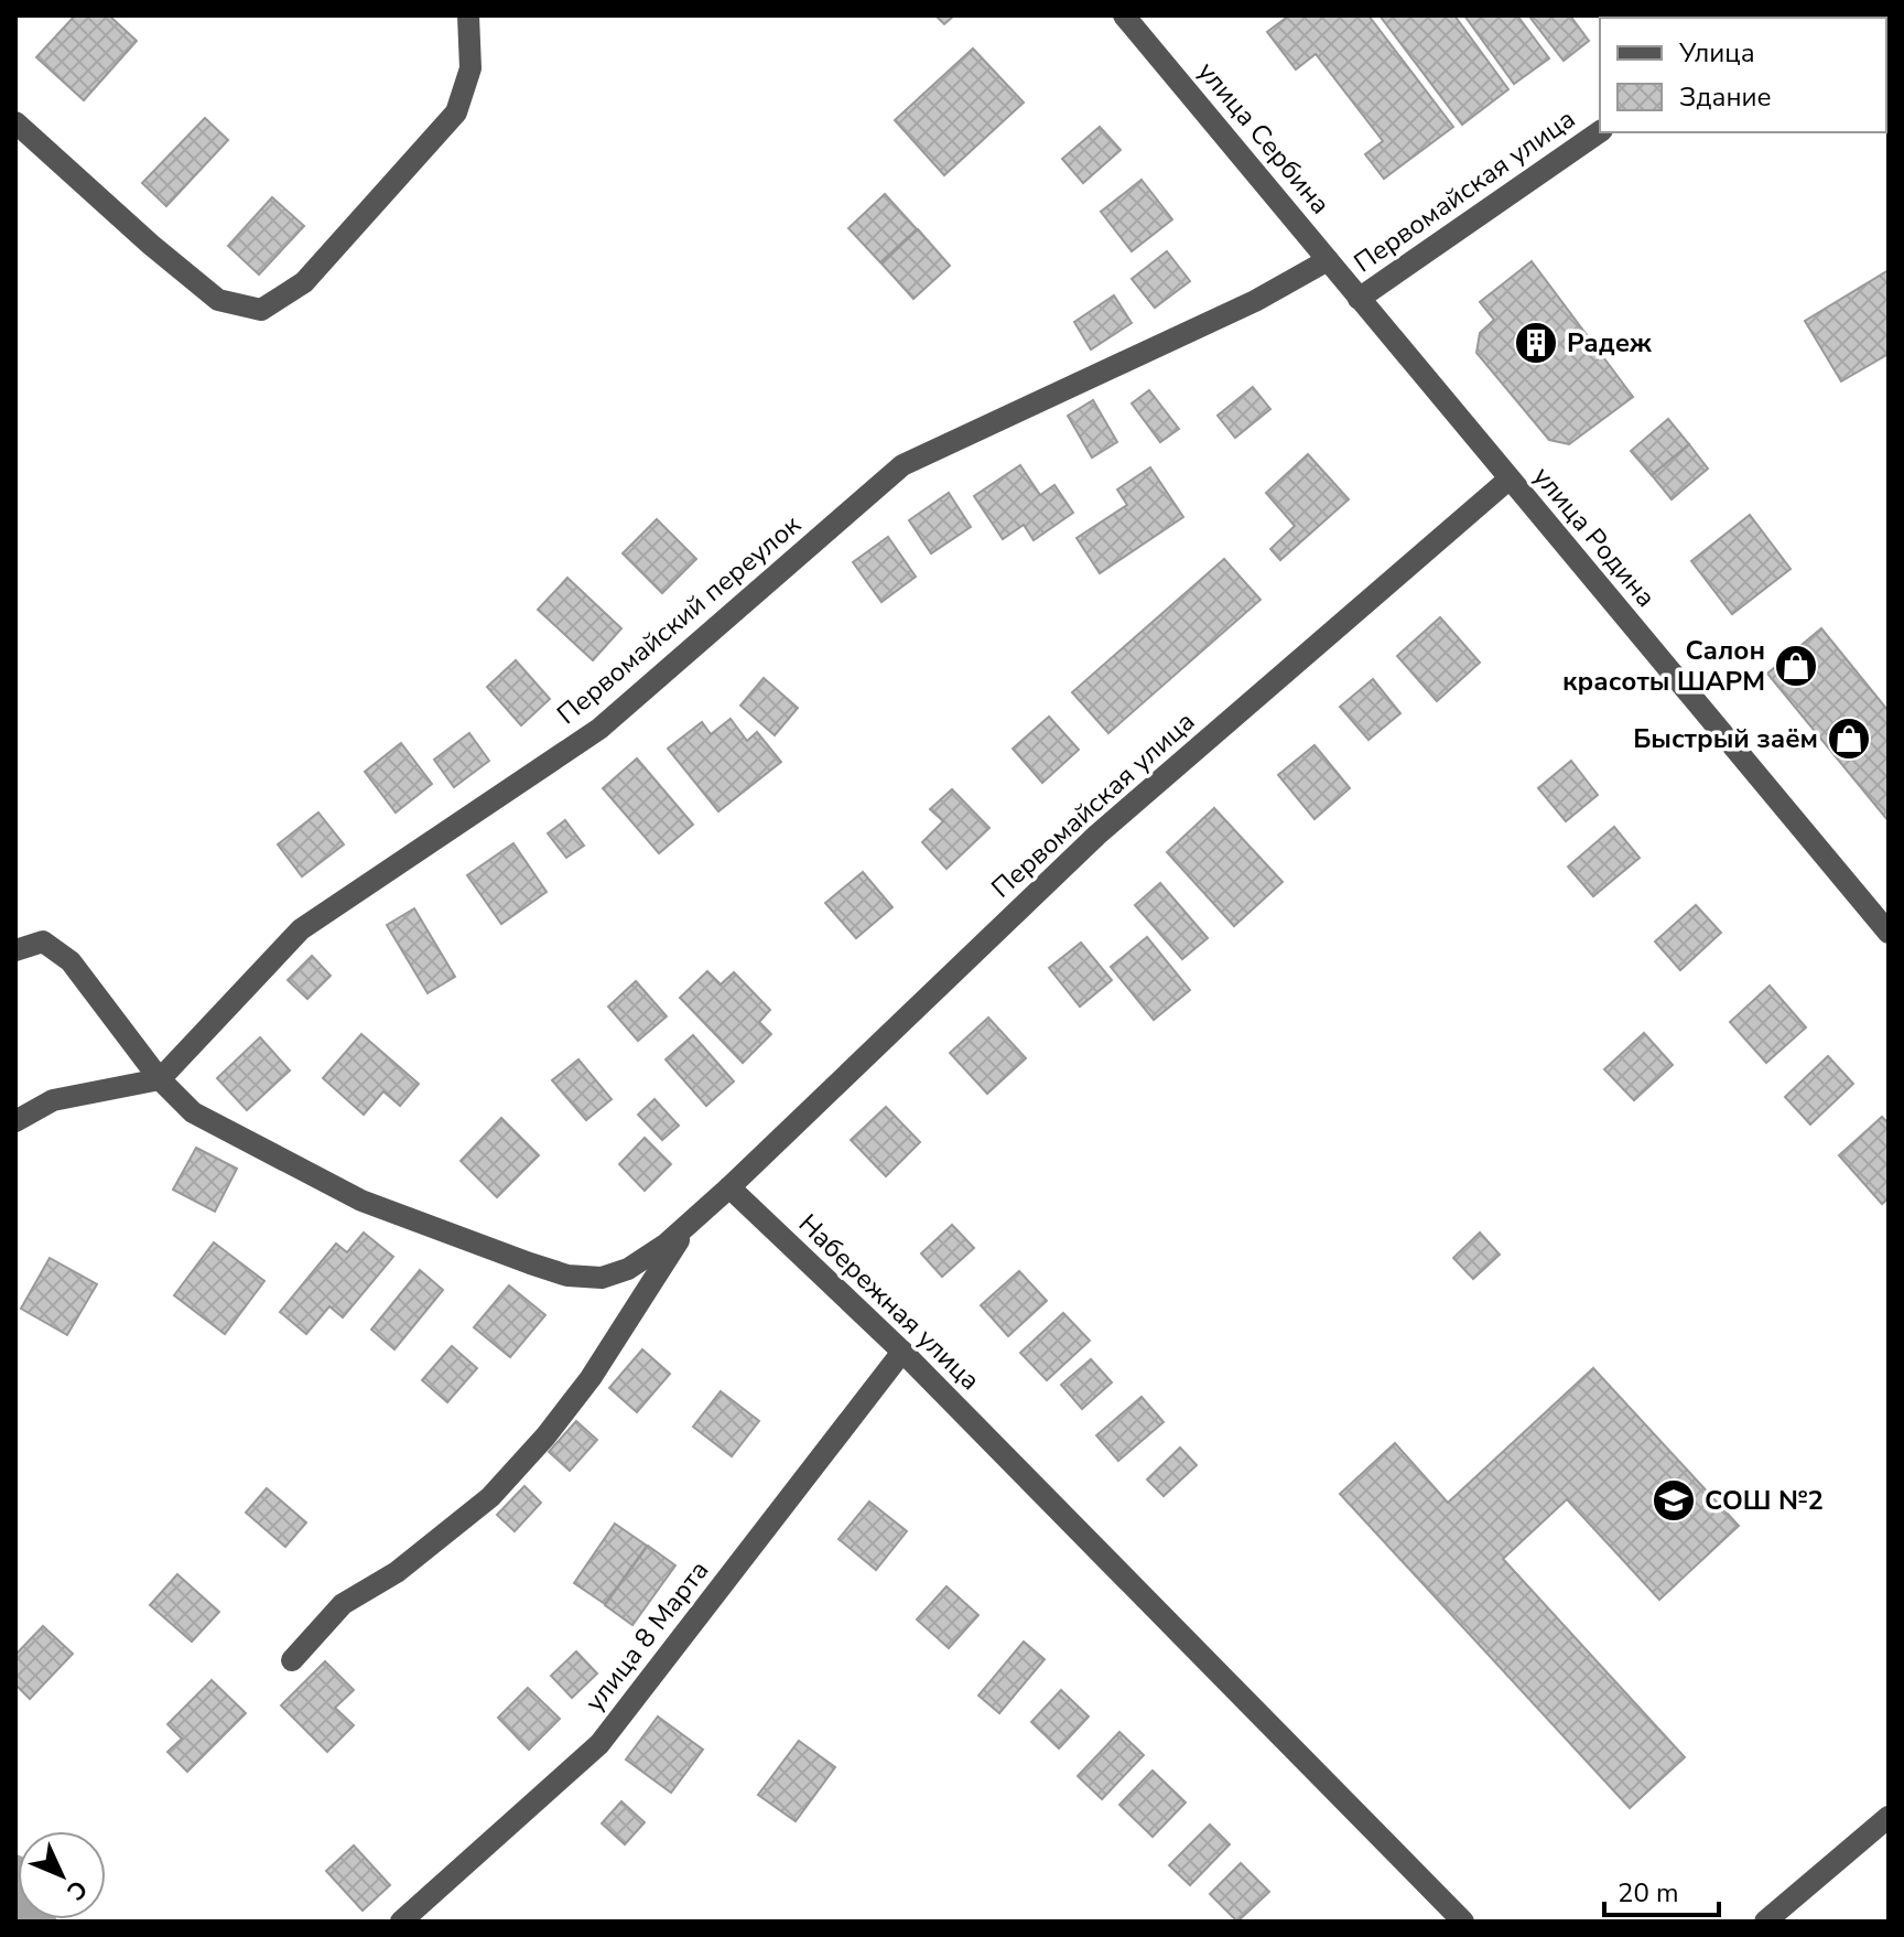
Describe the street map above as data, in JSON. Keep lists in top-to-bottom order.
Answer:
{
  "streets": {
    "street": [
      "улица Сербина",
      "Первомайская улица",
      "улица Родина",
      "Первомайский переулок",
      "Набережная улица",
      "улица 8 Марта"
    ]
  },
  "crossings": [
    ["улица Сербина", "Первомайская улица"],
    ["улица Сербина", "улица Родина"],
    ["улица Сербина", "Первомайский переулок"],
    ["Первомайская улица", "улица Родина"],
    ["Первомайская улица", "Набережная улица"],
    ["Набережная улица", "улица 8 Марта"]
  ],
  "places": {
    "building": ["Радеж"],
    "shop": ["Салон красоты ШАРМ", "Быстрый заём"],
    "school or university": ["СОШ №2"]
  },
  "legend": ["Улица", "Здание"],
  "scale_bar": "20 m",
  "north": "bottom right"
}
